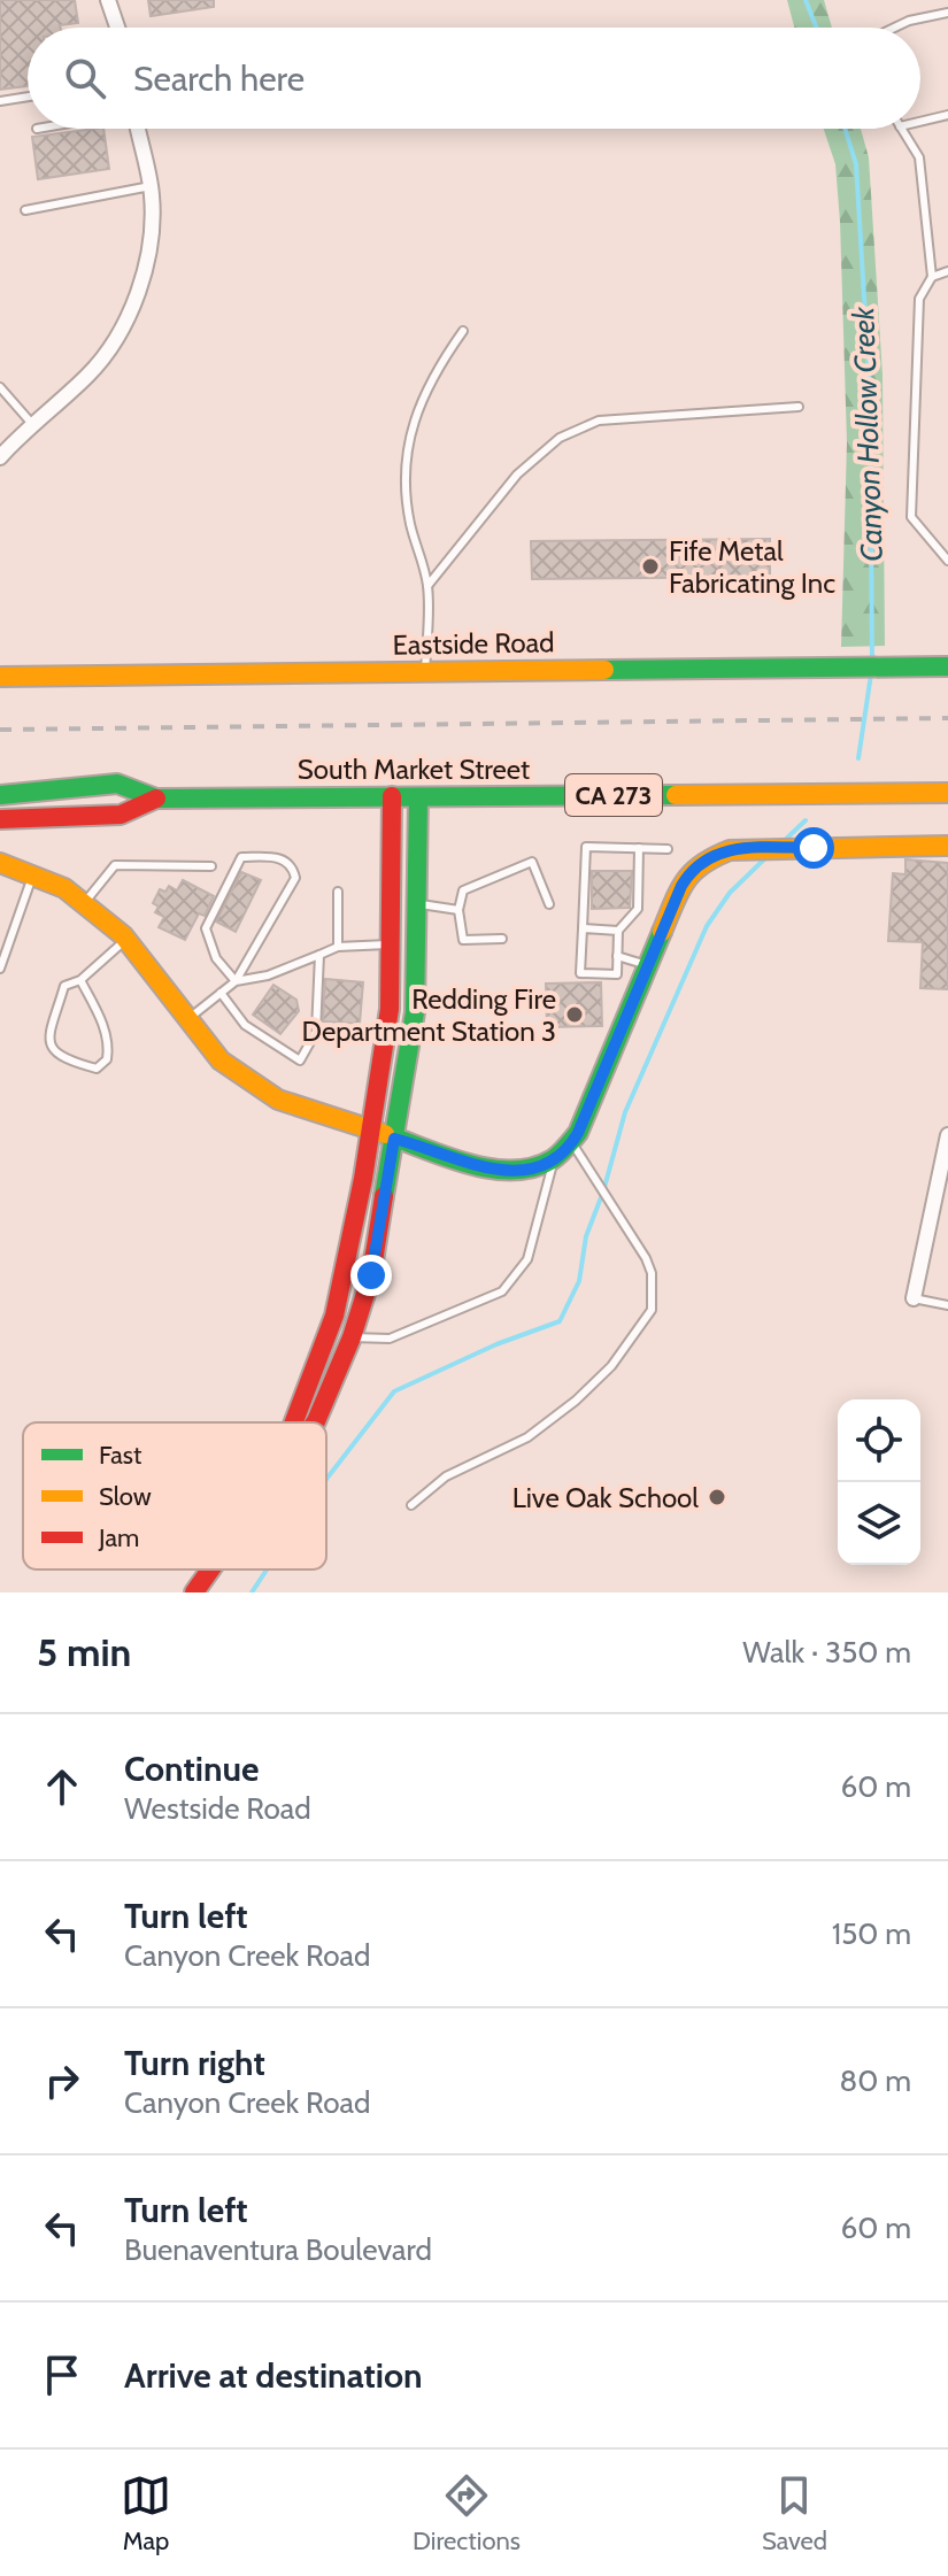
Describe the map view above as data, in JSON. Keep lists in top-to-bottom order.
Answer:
{
  "streets": {
    "main road": ["Eastside Road", "South Market Street", "CA 273"]
  },
  "water": ["Canyon Hollow Creek"],
  "places": ["Fife Metal Fabricating Inc", "Redding Fire Department Station 3", "Live Oak School"],
  "legend": ["Fast", "Slow", "Jam"],
  "page": {
    "search": "Search here",
    "heading": ["5 min", "Walk · 350 m"],
    "list": [
      ["Continue", "Westside Road", "60 m"],
      ["Turn left", "Canyon Creek Road", "150 m"],
      ["Turn right", "Canyon Creek Road", "80 m"],
      ["Turn left", "Buenaventura Boulevard", "60 m"],
      "Arrive at destination"
    ],
    "nav": ["Map", "Directions", "Saved"]
  }
}
